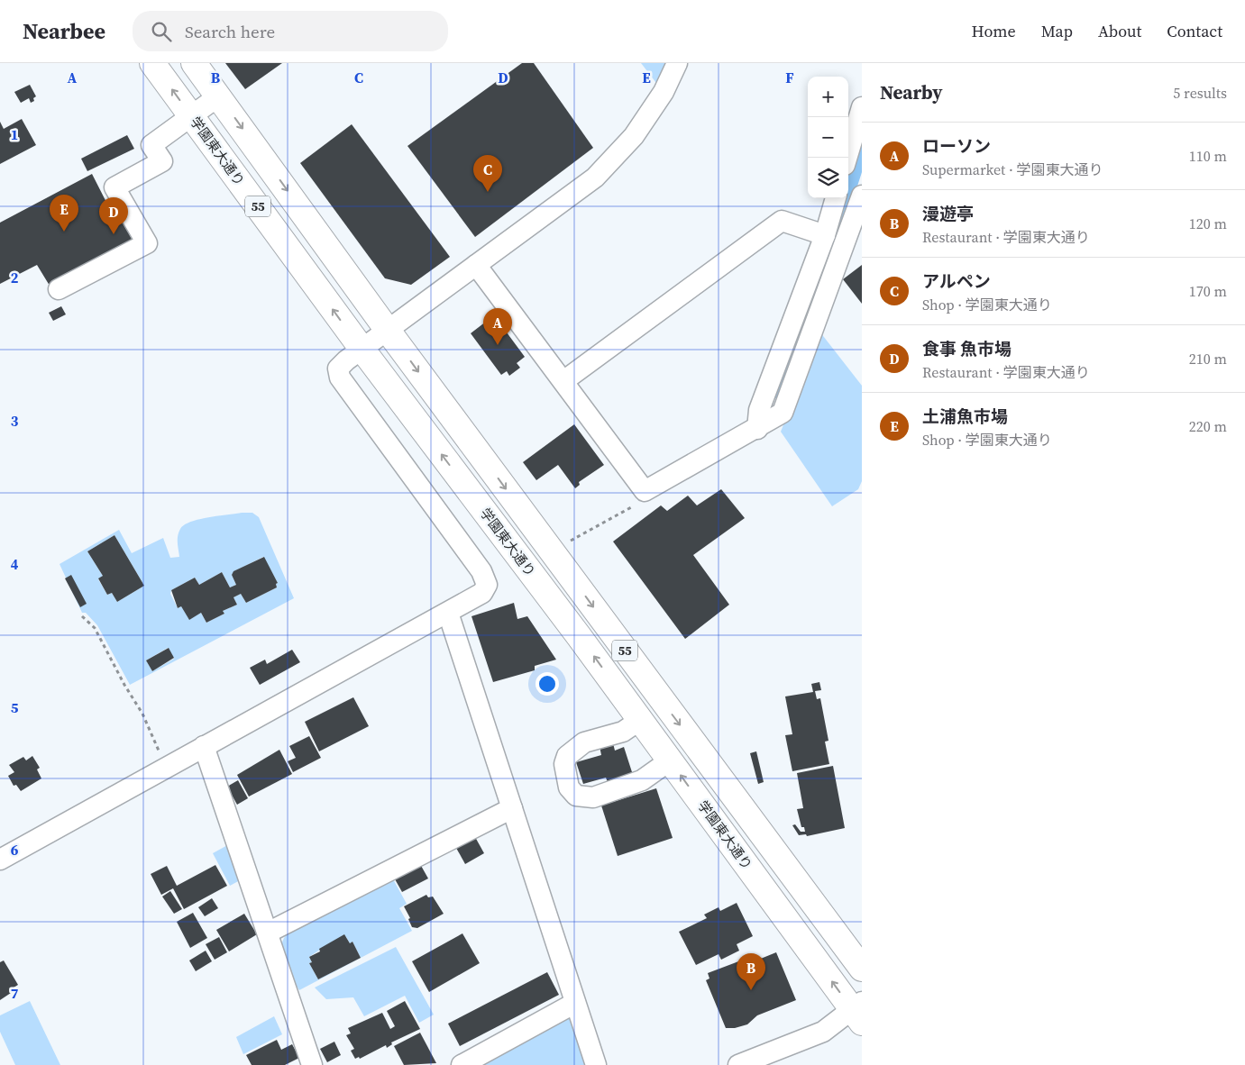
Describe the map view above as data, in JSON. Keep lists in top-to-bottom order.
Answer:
{
  "streets": {
    "main road": ["学園東大通り", "55"]
  },
  "page": {
    "header": "Nearbee",
    "search": "Search here",
    "nav": [
      "Home",
      "Map",
      "About",
      "Contact"
    ],
    "heading": ["Nearby", "5 results"],
    "map_buttons": ["+", "−"],
    "list": [
      {
        "mark": "A",
        "name": "ローソン",
        "note": "Supermarket · 学園東大通り",
        "value": "110 m"
      },
      {
        "mark": "B",
        "name": "漫遊亭",
        "note": "Restaurant · 学園東大通り",
        "value": "120 m"
      },
      {
        "mark": "C",
        "name": "アルペン",
        "note": "Shop · 学園東大通り",
        "value": "170 m"
      },
      {
        "mark": "D",
        "name": "食事 魚市場",
        "note": "Restaurant · 学園東大通り",
        "value": "210 m"
      },
      {
        "mark": "E",
        "name": "土浦魚市場",
        "note": "Shop · 学園東大通り",
        "value": "220 m"
      }
    ],
    "pins": [
      "C",
      "E",
      "D",
      "A",
      "B"
    ]
  },
  "grid": {
    "columns": [
      "A",
      "B",
      "C",
      "D",
      "E",
      "F"
    ],
    "rows": [
      "1",
      "2",
      "3",
      "4",
      "5",
      "6",
      "7"
    ]
  }
}
